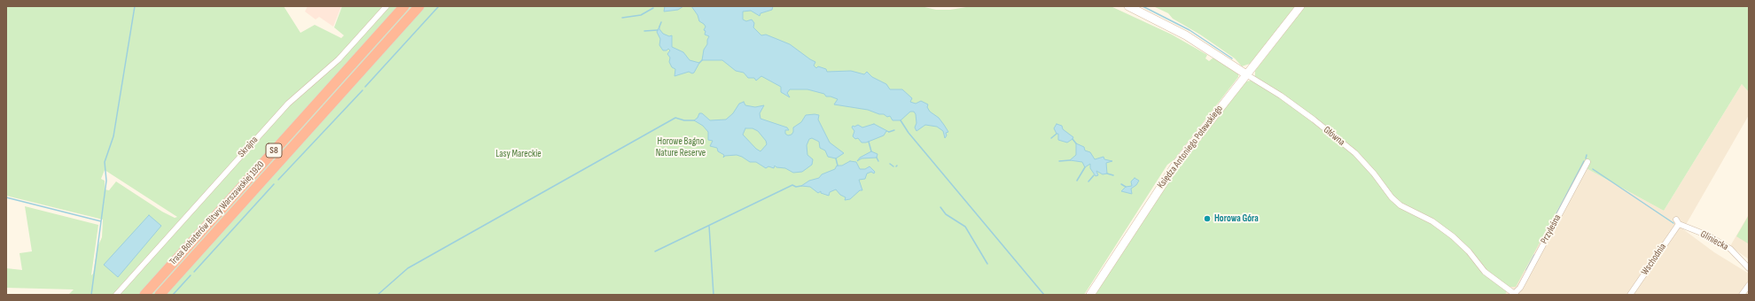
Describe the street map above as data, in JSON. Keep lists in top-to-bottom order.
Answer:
{
  "streets": {
    "highway": ["S8", "Trasa Bohaterów Bitwy Warszawskiej 1920"],
    "main road": ["Główna", "Księdza Antoniego Poławskiego"],
    "street": [
      "Skrajna",
      "Przyleśna",
      "Gliniecka",
      "Wschodnia"
    ]
  },
  "crossings": [
    ["Główna", "Księdza Antoniego Poławskiego"],
    ["Główna", "Przyleśna"],
    ["Gliniecka", "Wschodnia"]
  ],
  "parks": ["Horowe Bagno Nature Reserve", "Lasy Mareckie"],
  "places": ["Horowa Góra"]
}
